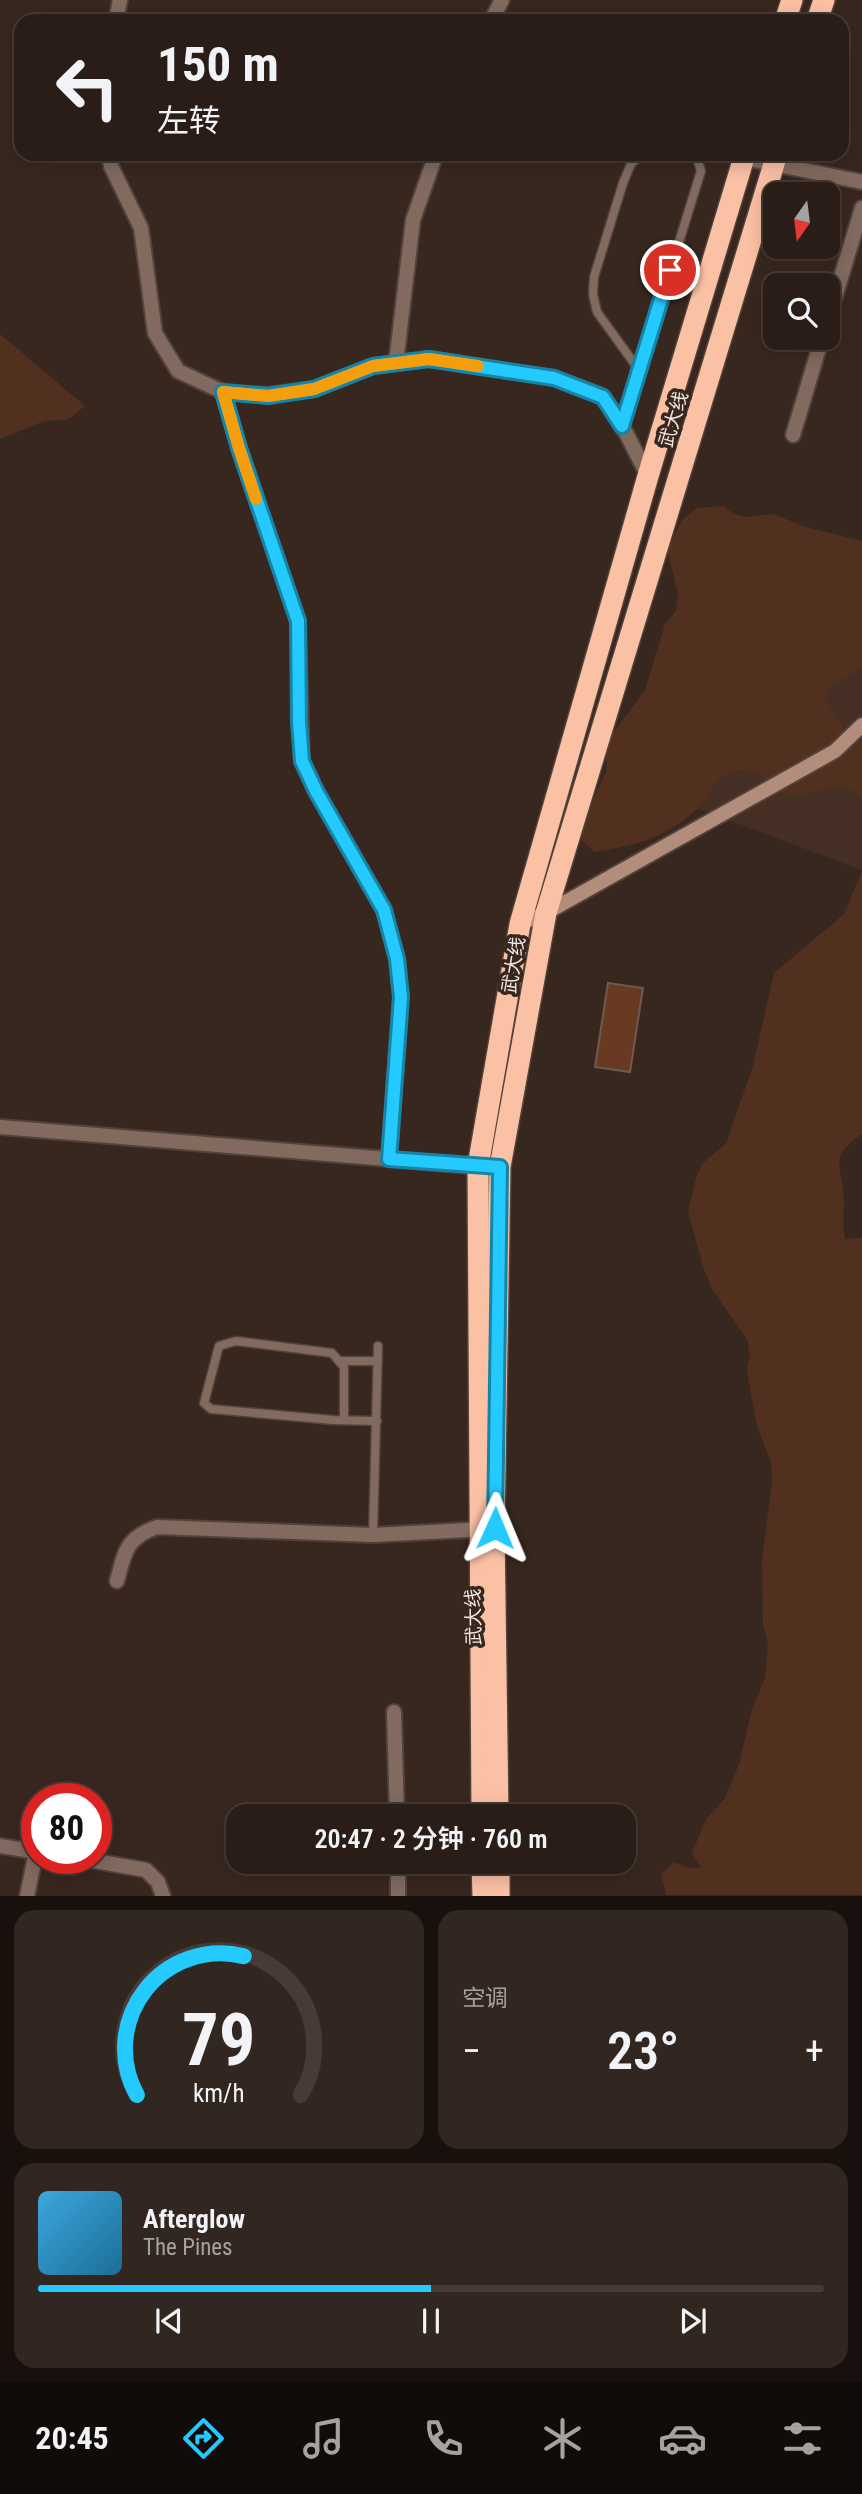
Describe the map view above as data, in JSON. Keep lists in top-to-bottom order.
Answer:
{
  "streets": {
    "highway": ["武大线"]
  },
  "north": "bottom",
  "page": {
    "turn": ["150 m", "左转"],
    "limit": "80",
    "trip": "20:47 · 2 分钟 · 760 m",
    "tile": "空调",
    "heat": ["−", "23°", "+"],
    "song": ["Afterglow", "The Pines"],
    "tabs": "20:45",
    "gauge": ["79", "km/h"]
  }
}
